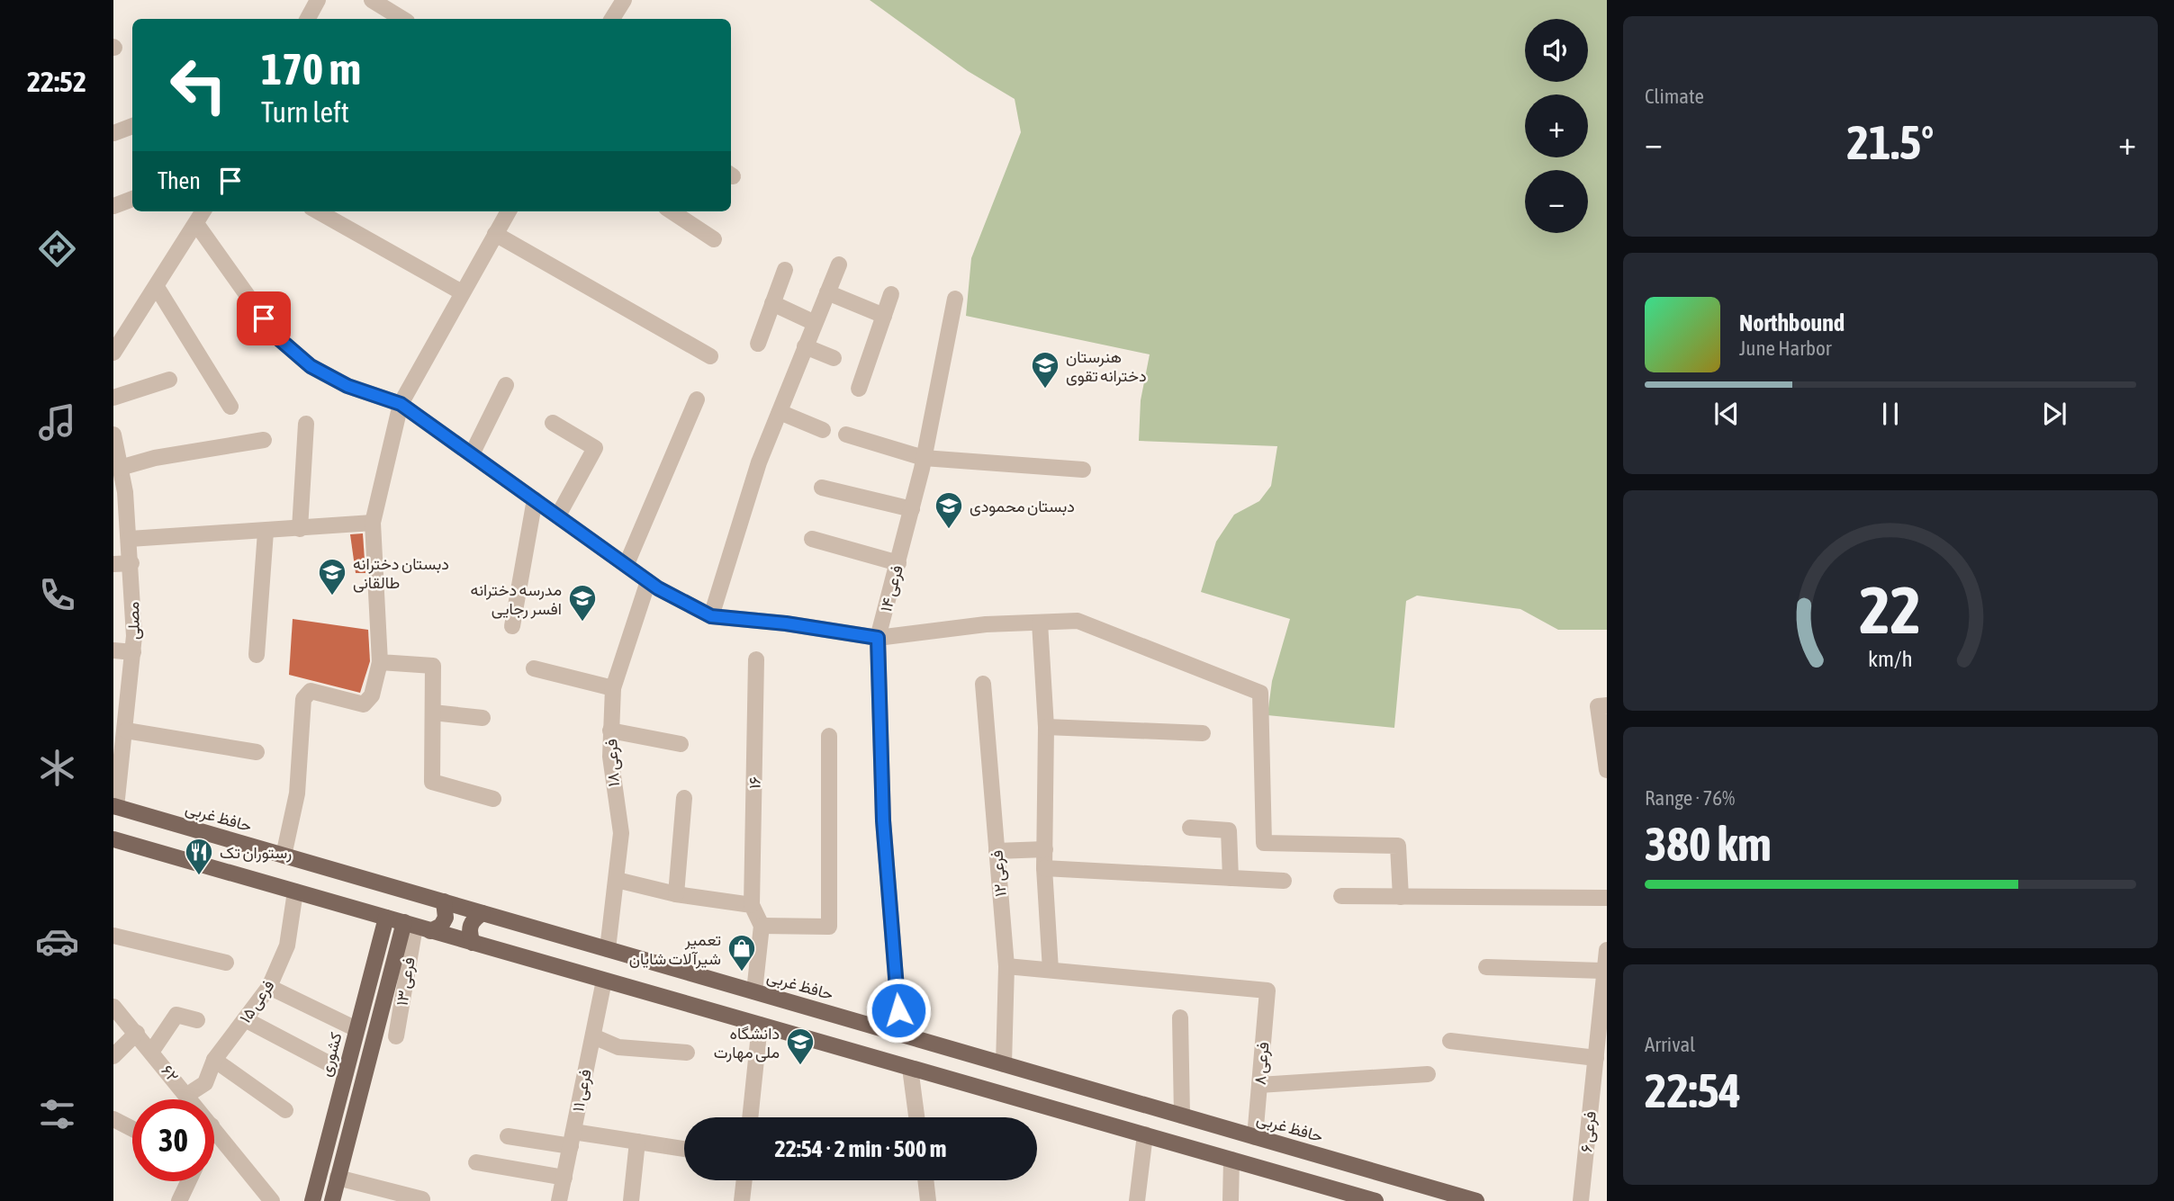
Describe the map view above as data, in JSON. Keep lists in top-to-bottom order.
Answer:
{
  "streets": {
    "main road": ["حافظ غربی", "کشوری"],
    "street": [
      "فرعی ۱۴",
      "مصلی",
      "فرعی ۱۸",
      "۱۶",
      "فرعی ۱۲",
      "فرعی ۱۳",
      "فرعی ۱۵",
      "فرعی ۸",
      "۶۲",
      "فرعی ۱۱",
      "فرعی ۶"
    ]
  },
  "crossings": [
    ["فرعی ۱۴", "حافظ غربی"],
    ["مصلی", "حافظ غربی"],
    ["فرعی ۱۸", "حافظ غربی"],
    ["۱۶", "حافظ غربی"],
    ["حافظ غربی", "فرعی ۱۲"],
    ["حافظ غربی", "فرعی ۸"],
    ["فرعی ۱۵", "۶۲"]
  ],
  "places": {
    "school or university": [
      "هنرستان دخترانه تقوی",
      "دبستان محمودی",
      "دبستان دخترانه طالقانی",
      "مدرسه دخترانه افسر رجایی",
      "دانشگاه ملی مهارت"
    ],
    "restaurant": ["رستوران تک"],
    "shop": ["تعمیر شیرآلات شایان"]
  },
  "page": {
    "tabs": "22:52",
    "tile": [
      "Climate",
      ["Range · 76%", "380 km"],
      ["Arrival", "22:54"]
    ],
    "map_buttons": ["+", "−"],
    "turn": ["170 m", "Turn left"],
    "heat": ["−", "21.5°", "+"],
    "then": "Then",
    "song": ["Northbound", "June Harbor"],
    "limit": "30",
    "trip": "22:54 · 2 min · 500 m",
    "gauge": ["22", "km/h"]
  }
}
